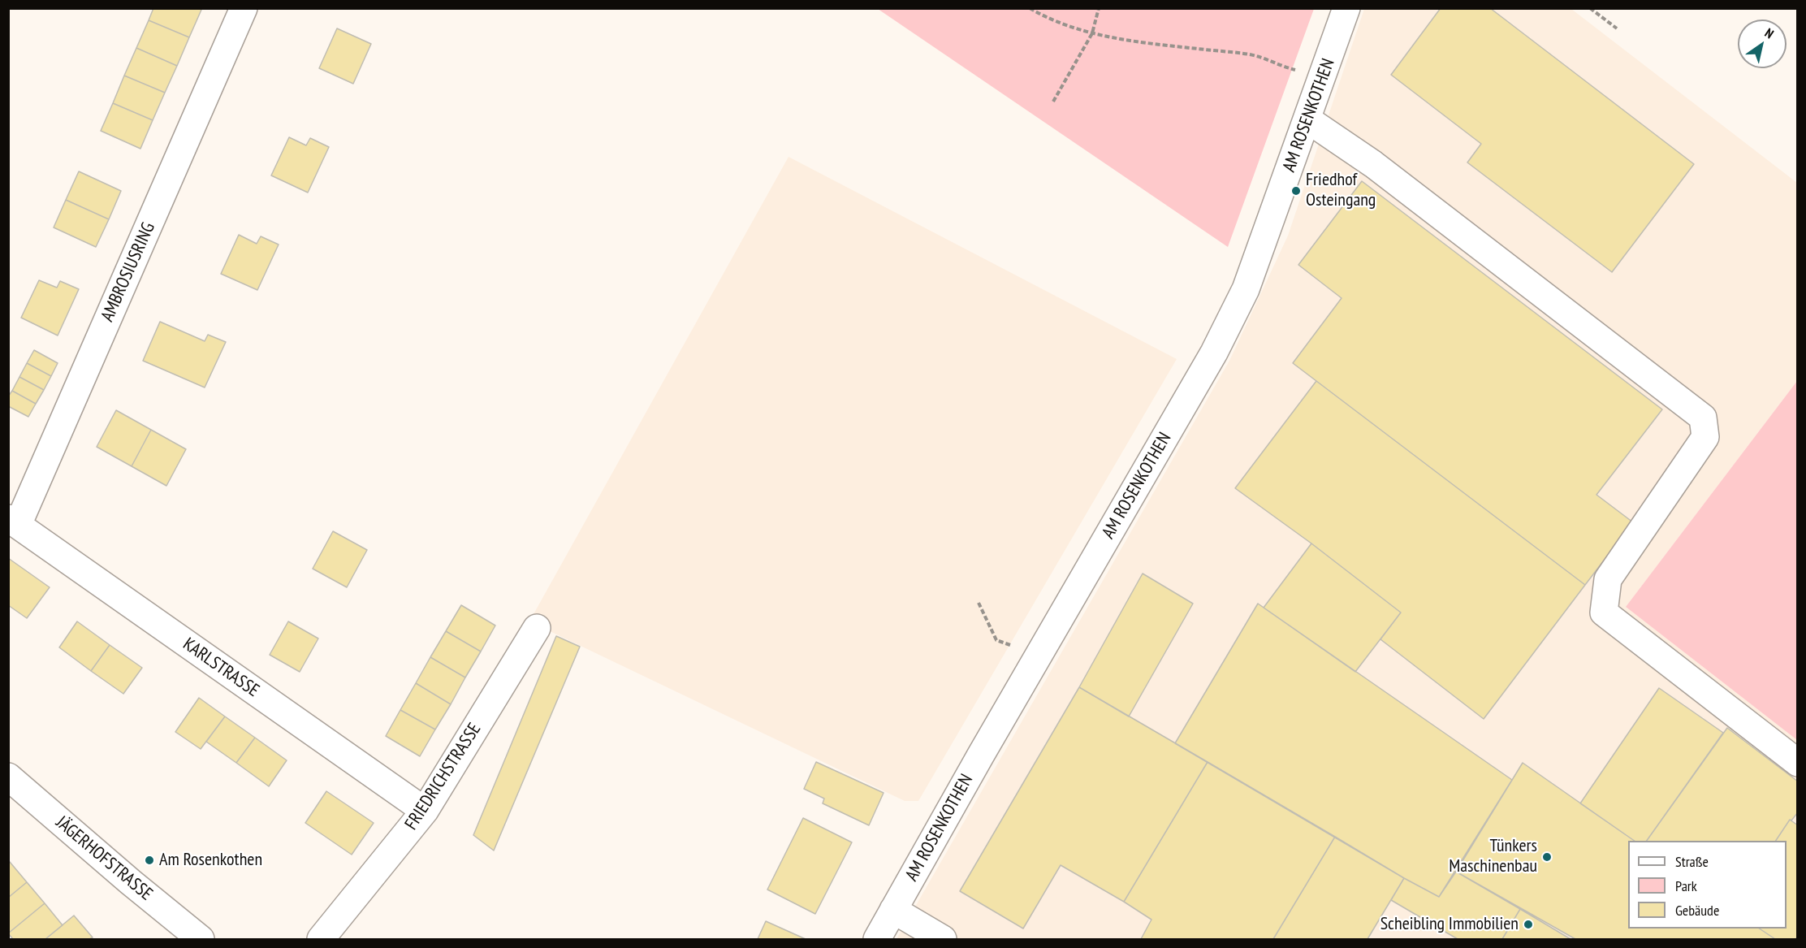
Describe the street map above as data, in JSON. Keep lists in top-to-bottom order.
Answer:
{
  "streets": {
    "street": [
      "AM ROSENKOTHEN",
      "AMBROSIUSRING",
      "KARLSTRASSE",
      "FRIEDRICHSTRASSE",
      "JÄGERHOFSTRASSE"
    ]
  },
  "crossings": [
    ["AMBROSIUSRING", "KARLSTRASSE"],
    ["KARLSTRASSE", "FRIEDRICHSTRASSE"]
  ],
  "places": [
    "Friedhof Osteingang",
    "Tünkers Maschinenbau",
    "Am Rosenkothen",
    "Scheibling Immobilien"
  ],
  "legend": ["Straße", "Park", "Gebäude"],
  "north": "top right"
}
